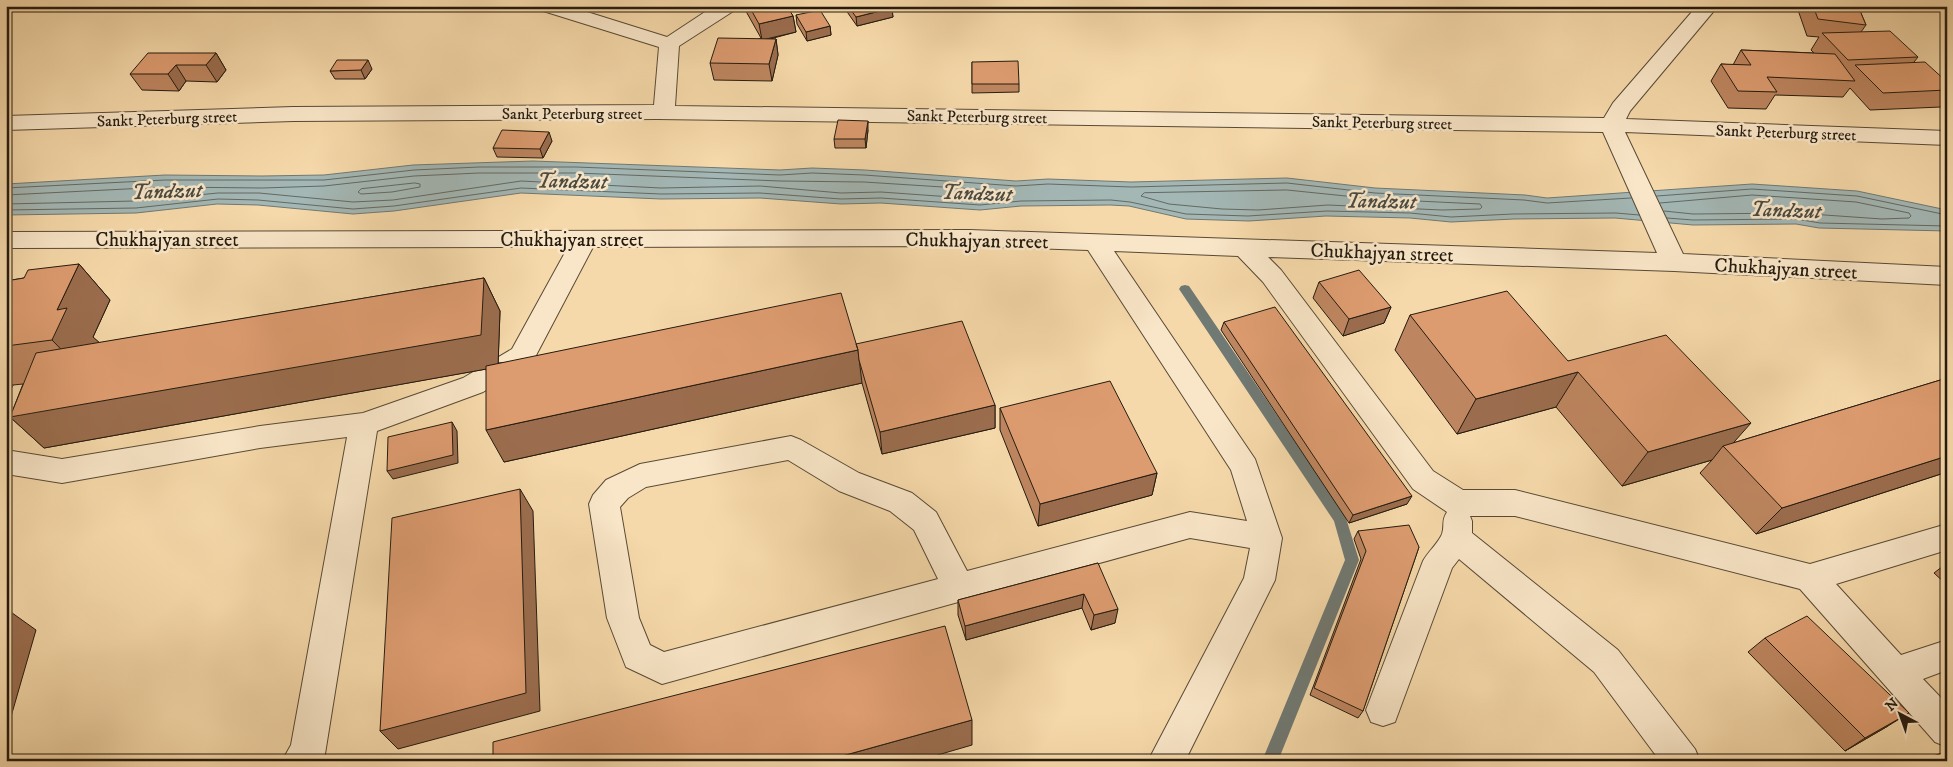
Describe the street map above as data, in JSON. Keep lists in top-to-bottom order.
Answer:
{
  "streets": {
    "street": ["Sankt Peterburg street", "Chukhajyan street"]
  },
  "water": ["Tandzut"],
  "north": "top left"
}
